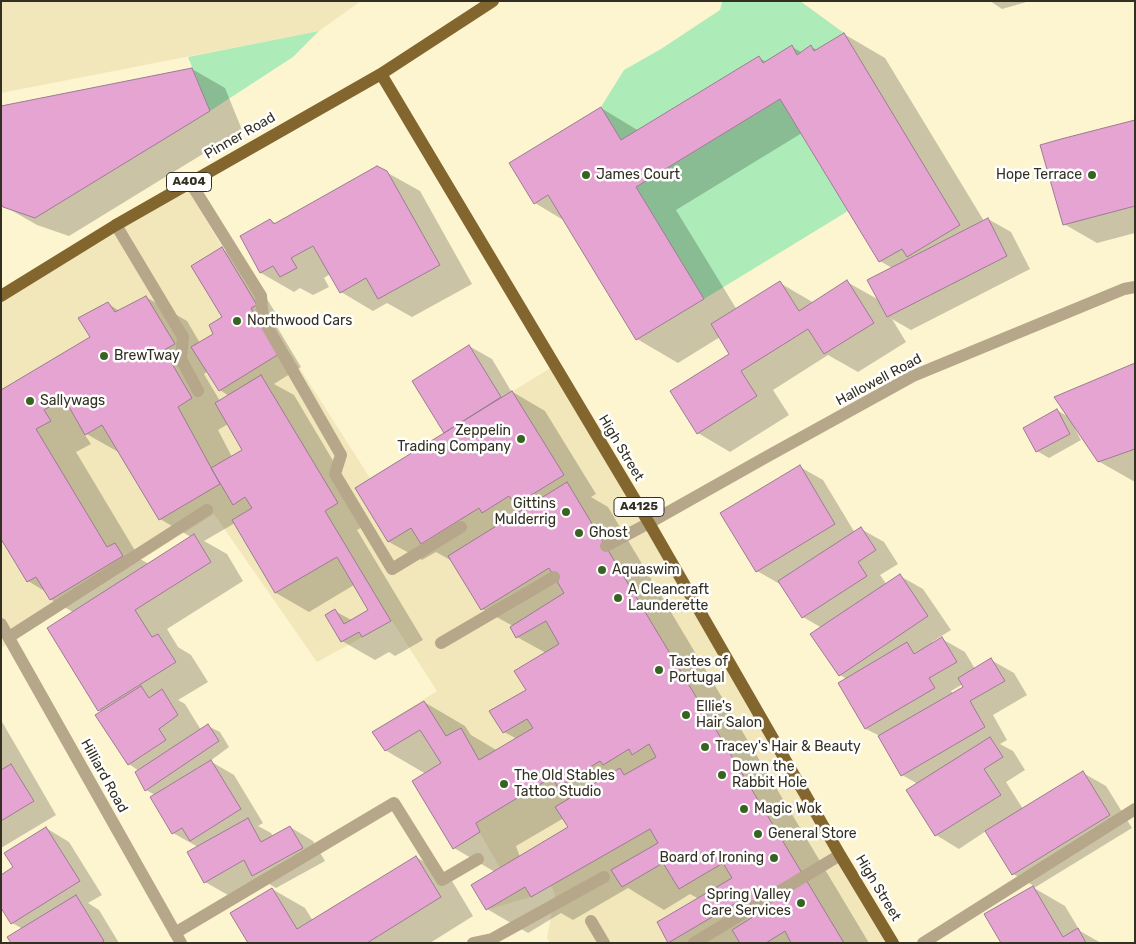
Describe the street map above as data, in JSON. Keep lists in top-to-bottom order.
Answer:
{
  "streets": {
    "main road": [
      "Pinner Road",
      "A404",
      "High Street",
      "A4125"
    ],
    "street": ["Hallowell Road", "Hilliard Road"]
  },
  "crossings": [
    ["Pinner Road", "High Street"],
    ["Hallowell Road", "High Street"]
  ],
  "places": [
    "James Court",
    "Hope Terrace",
    "Northwood Cars",
    "BrewTway",
    "Sallywags",
    "Zeppelin Trading Company",
    "Gittins Mulderrig",
    "Ghost",
    "Aquaswim",
    "A Cleancraft Launderette",
    "Tastes of Portugal",
    "Ellie's Hair Salon",
    "Tracey's Hair & Beauty",
    "Down the Rabbit Hole",
    "The Old Stables Tattoo Studio",
    "Magic Wok",
    "General Store",
    "Board of Ironing",
    "Spring Valley Care Services"
  ]
}
